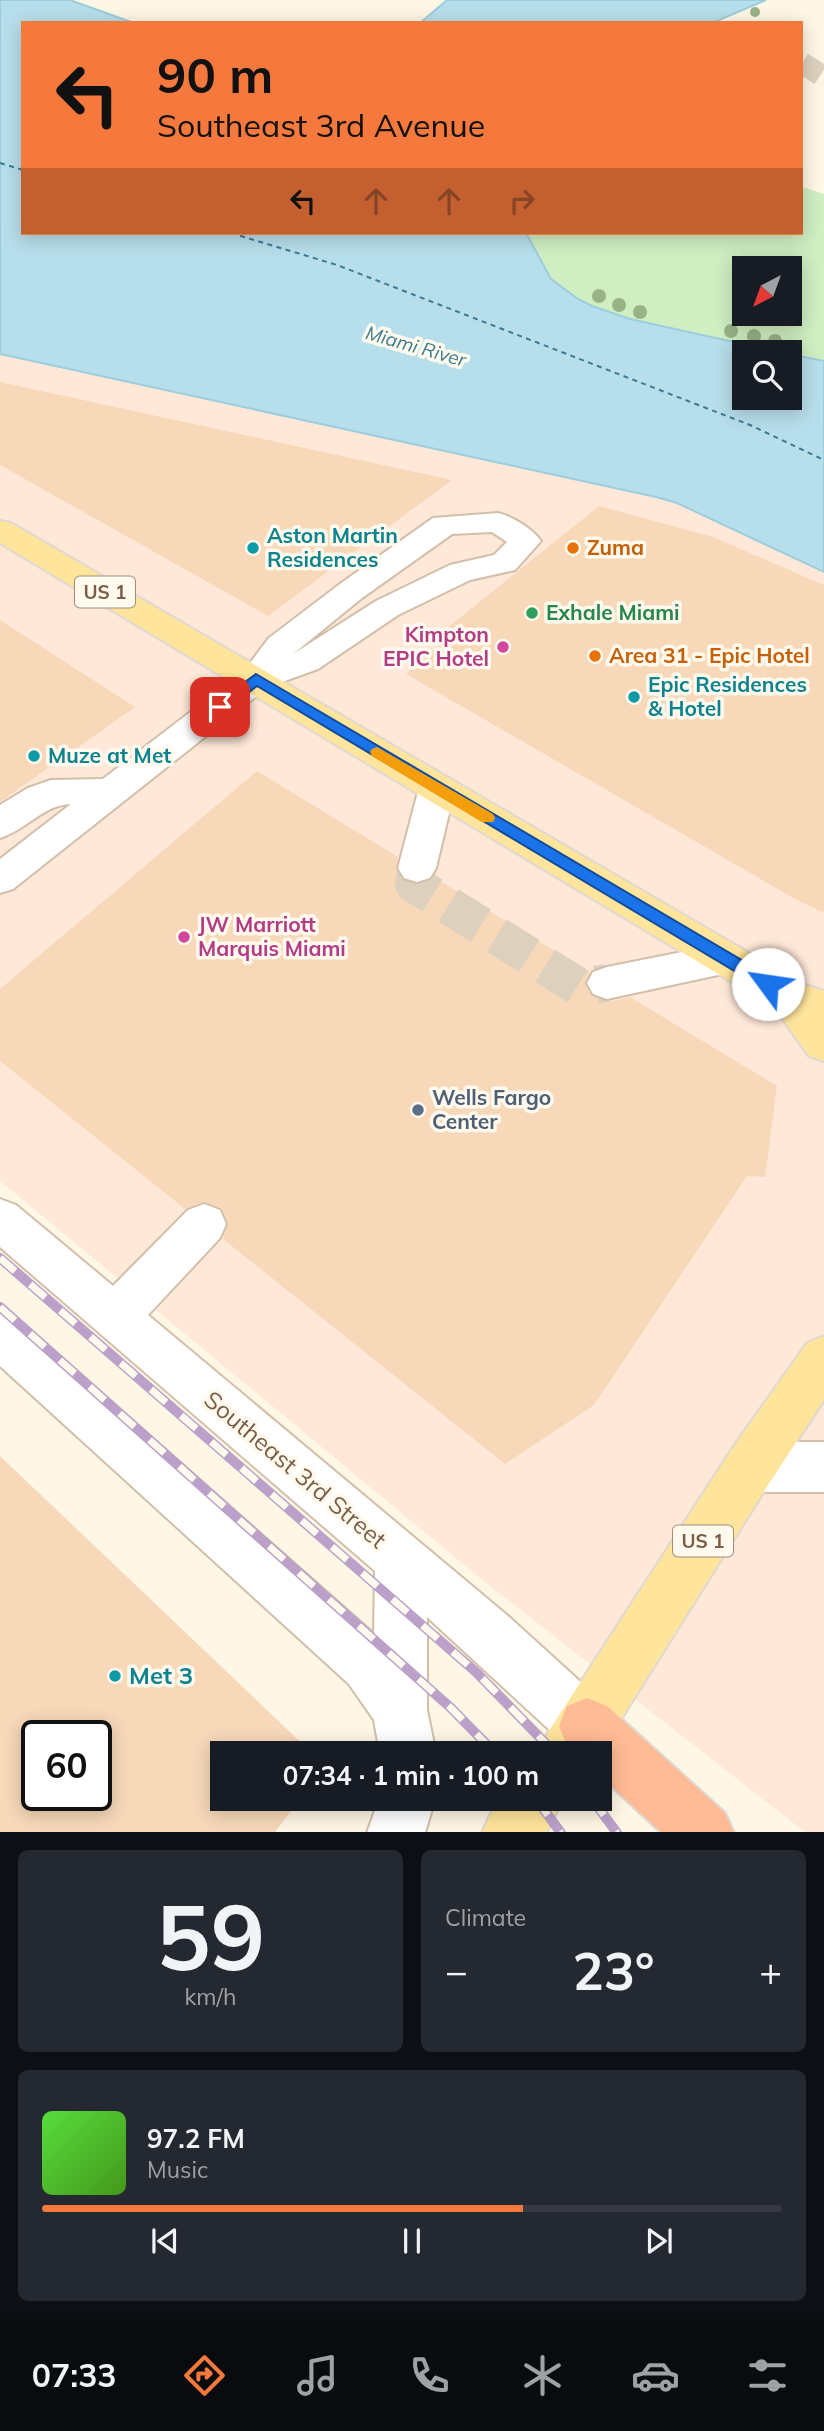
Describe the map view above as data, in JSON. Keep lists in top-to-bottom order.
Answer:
{
  "streets": {
    "main road": ["US 1"],
    "street": ["Southeast 3rd Street"]
  },
  "crossings": [
    ["US 1", "Southeast 3rd Street"]
  ],
  "water": ["Miami River"],
  "places": [
    "Aston Martin Residences",
    "Zuma",
    "Exhale Miami",
    "Kimpton EPIC Hotel",
    "Area 31 - Epic Hotel",
    "Epic Residences & Hotel",
    "Muze at Met",
    "JW Marriott Marquis Miami",
    "Wells Fargo Center",
    "Met 3"
  ],
  "north": "bottom left",
  "page": {
    "turn": ["90 m", "Southeast 3rd Avenue"],
    "limit": "60",
    "trip": "07:34 · 1 min · 100 m",
    "tile": [
      ["59", "km/h"],
      "Climate"
    ],
    "heat": ["−", "23°", "+"],
    "song": ["97.2 FM", "Music"],
    "tabs": "07:33"
  }
}
